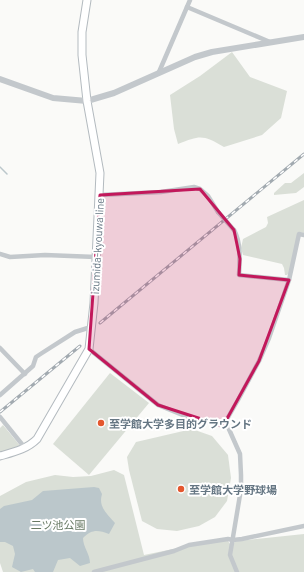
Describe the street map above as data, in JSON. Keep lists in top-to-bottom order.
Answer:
{
  "streets": {
    "main road": ["izumida-kyouwa line"]
  },
  "parks": ["二ツ池公園"],
  "places": ["至学館大学多目的グラウンド", "至学館大学野球場"]
}
